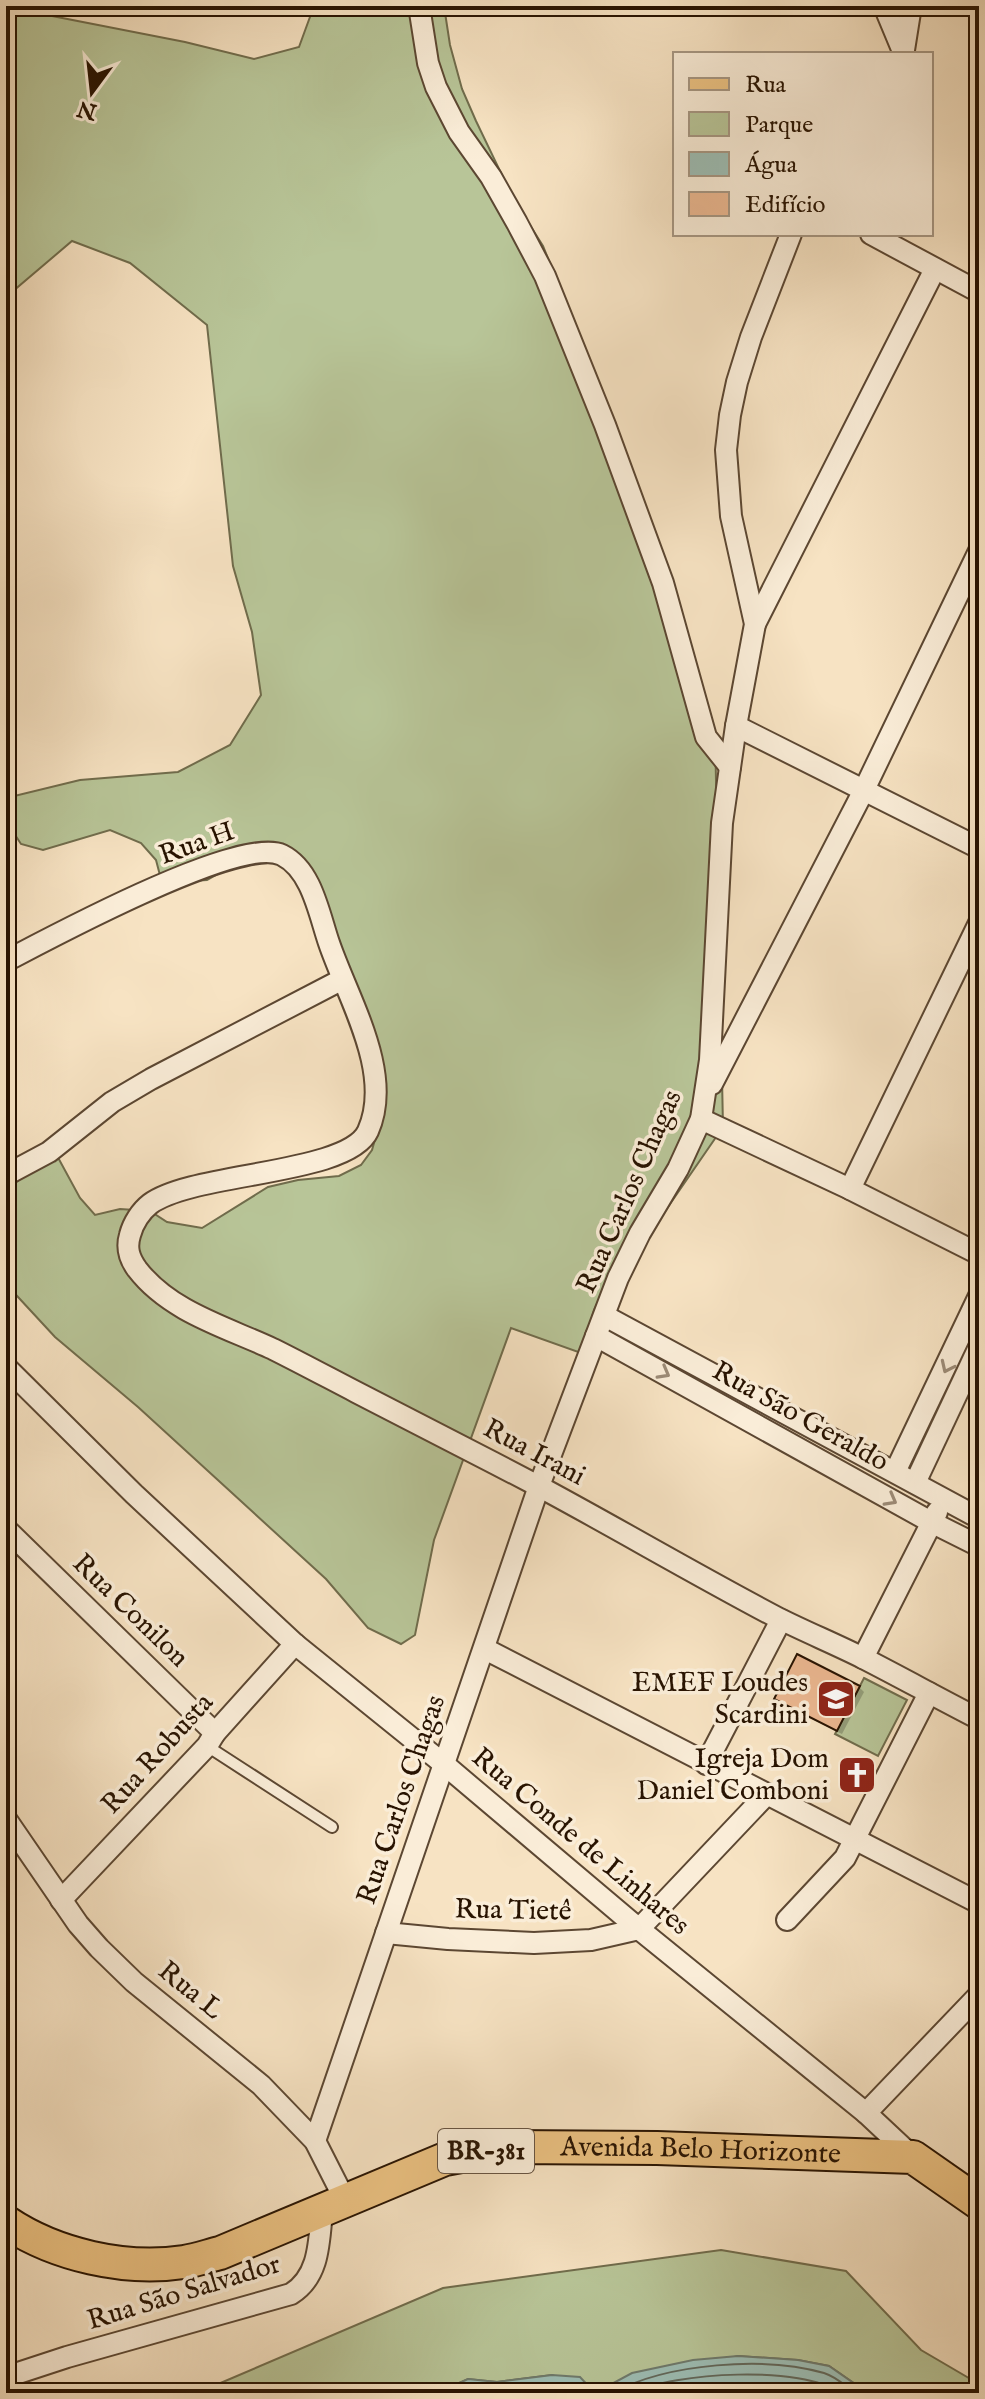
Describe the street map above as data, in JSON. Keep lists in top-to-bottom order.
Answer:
{
  "streets": {
    "main road": ["BR-381", "Avenida Belo Horizonte"],
    "street": [
      "Rua H",
      "Rua Carlos Chagas",
      "Rua São Geraldo",
      "Rua Irani",
      "Rua Conilon",
      "Rua Robusta",
      "Rua Conde de Linhares",
      "Rua Tietê",
      "Rua L",
      "Rua São Salvador"
    ]
  },
  "crossings": [
    ["Rua H", "Rua Irani"],
    ["Rua Carlos Chagas", "Rua São Geraldo"],
    ["Rua Carlos Chagas", "Rua Irani"],
    ["Rua Carlos Chagas", "Rua Conde de Linhares"],
    ["Rua Carlos Chagas", "Rua Tietê"],
    ["Rua Carlos Chagas", "Rua L"],
    ["Rua Conilon", "Rua Robusta"],
    ["Rua Robusta", "Rua Conde de Linhares"],
    ["Rua Robusta", "Rua L"],
    ["Rua Conde de Linhares", "Rua Tietê"],
    ["Rua Conde de Linhares", "Avenida Belo Horizonte"],
    ["Rua L", "Avenida Belo Horizonte"],
    ["Rua L", "Rua São Salvador"],
    ["Avenida Belo Horizonte", "Rua São Salvador"]
  ],
  "places": {
    "school or university": ["EMEF Loudes Scardini"],
    "church": ["Igreja Dom Daniel Comboni"]
  },
  "legend": [
    "Rua",
    "Parque",
    "Água",
    "Edifício"
  ],
  "north": "bottom"
}
